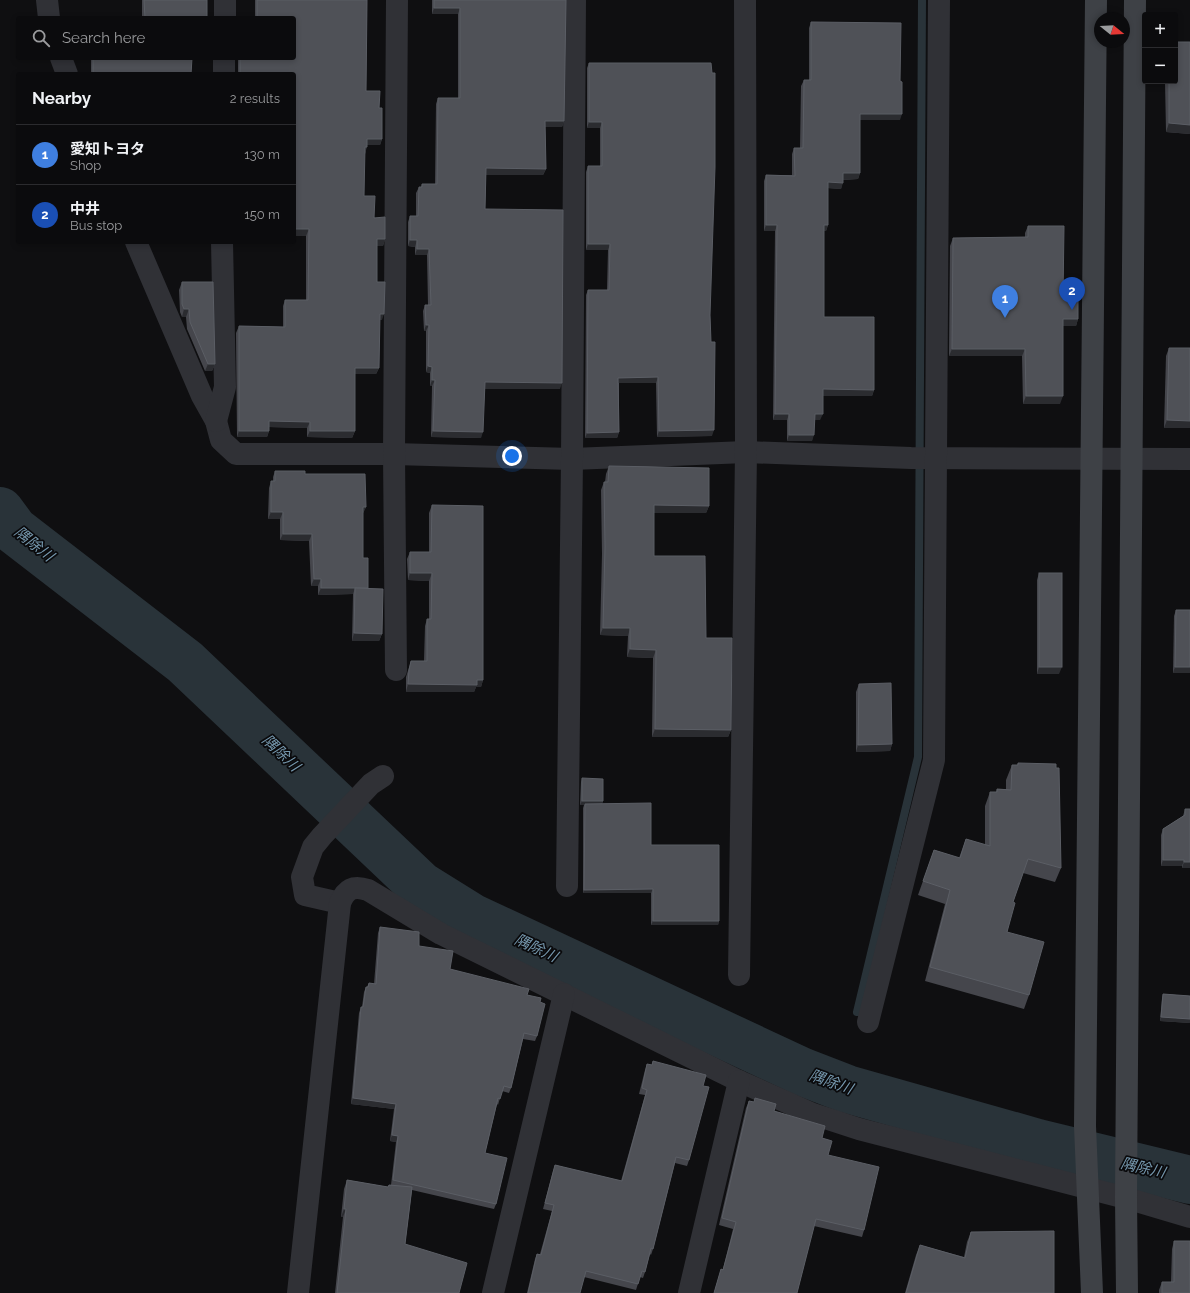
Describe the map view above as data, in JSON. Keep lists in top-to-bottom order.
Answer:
{
  "water": ["隅除川"],
  "north": "right",
  "page": {
    "map_buttons": ["+", "−"],
    "search": "Search here",
    "heading": ["Nearby", "2 results"],
    "list": [
      {
        "mark": "1",
        "name": "愛知トヨタ",
        "note": "Shop",
        "value": "130 m"
      },
      {
        "mark": "2",
        "name": "中井",
        "note": "Bus stop",
        "value": "150 m"
      }
    ],
    "pins": ["2", "1"]
  }
}
